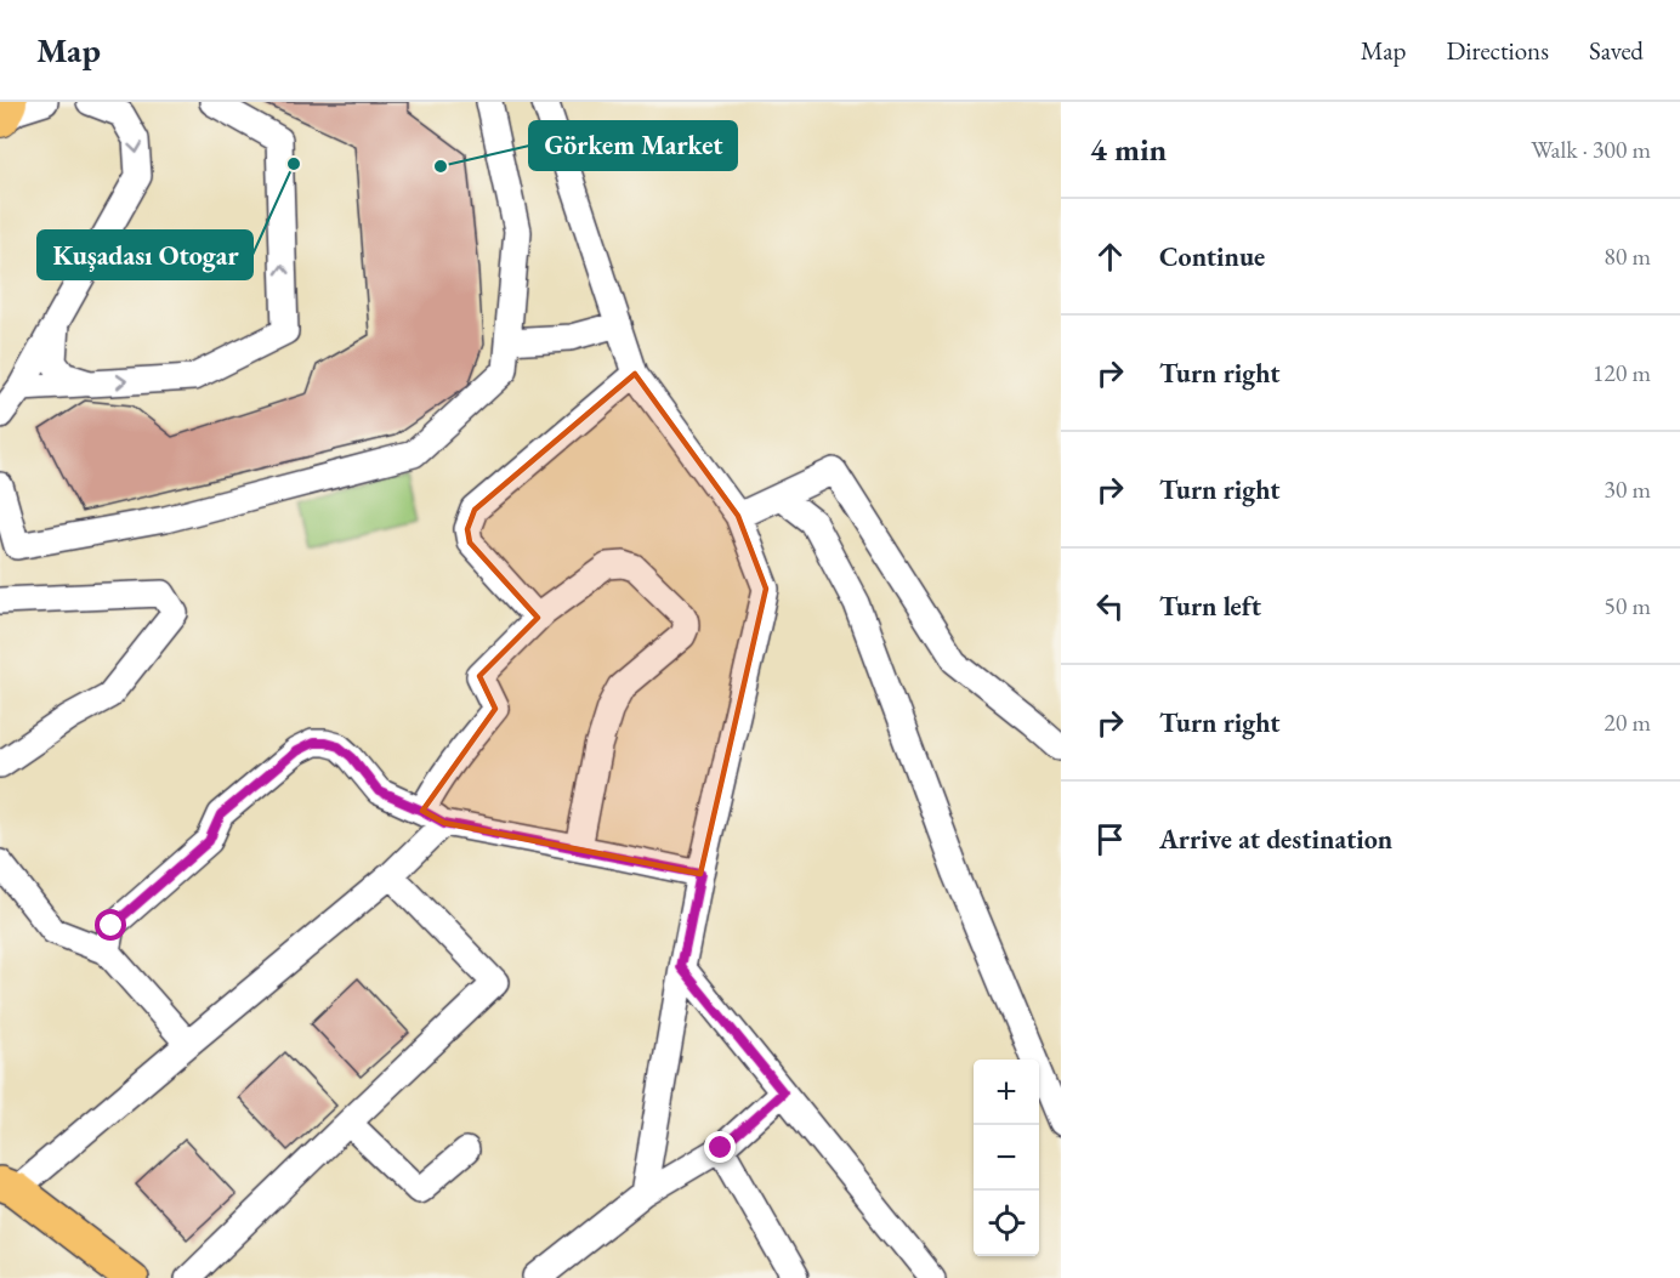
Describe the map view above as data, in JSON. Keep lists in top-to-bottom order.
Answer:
{
  "places": ["Kuşadası Otogar", "Görkem Market"],
  "page": {
    "header": "Map",
    "nav": ["Map", "Directions", "Saved"],
    "heading": ["4 min", "Walk · 300 m"],
    "list": [
      ["Continue", "80 m"],
      ["Turn right", "120 m"],
      ["Turn right", "30 m"],
      ["Turn left", "50 m"],
      ["Turn right", "20 m"],
      "Arrive at destination"
    ],
    "map_buttons": ["+", "−"]
  }
}
